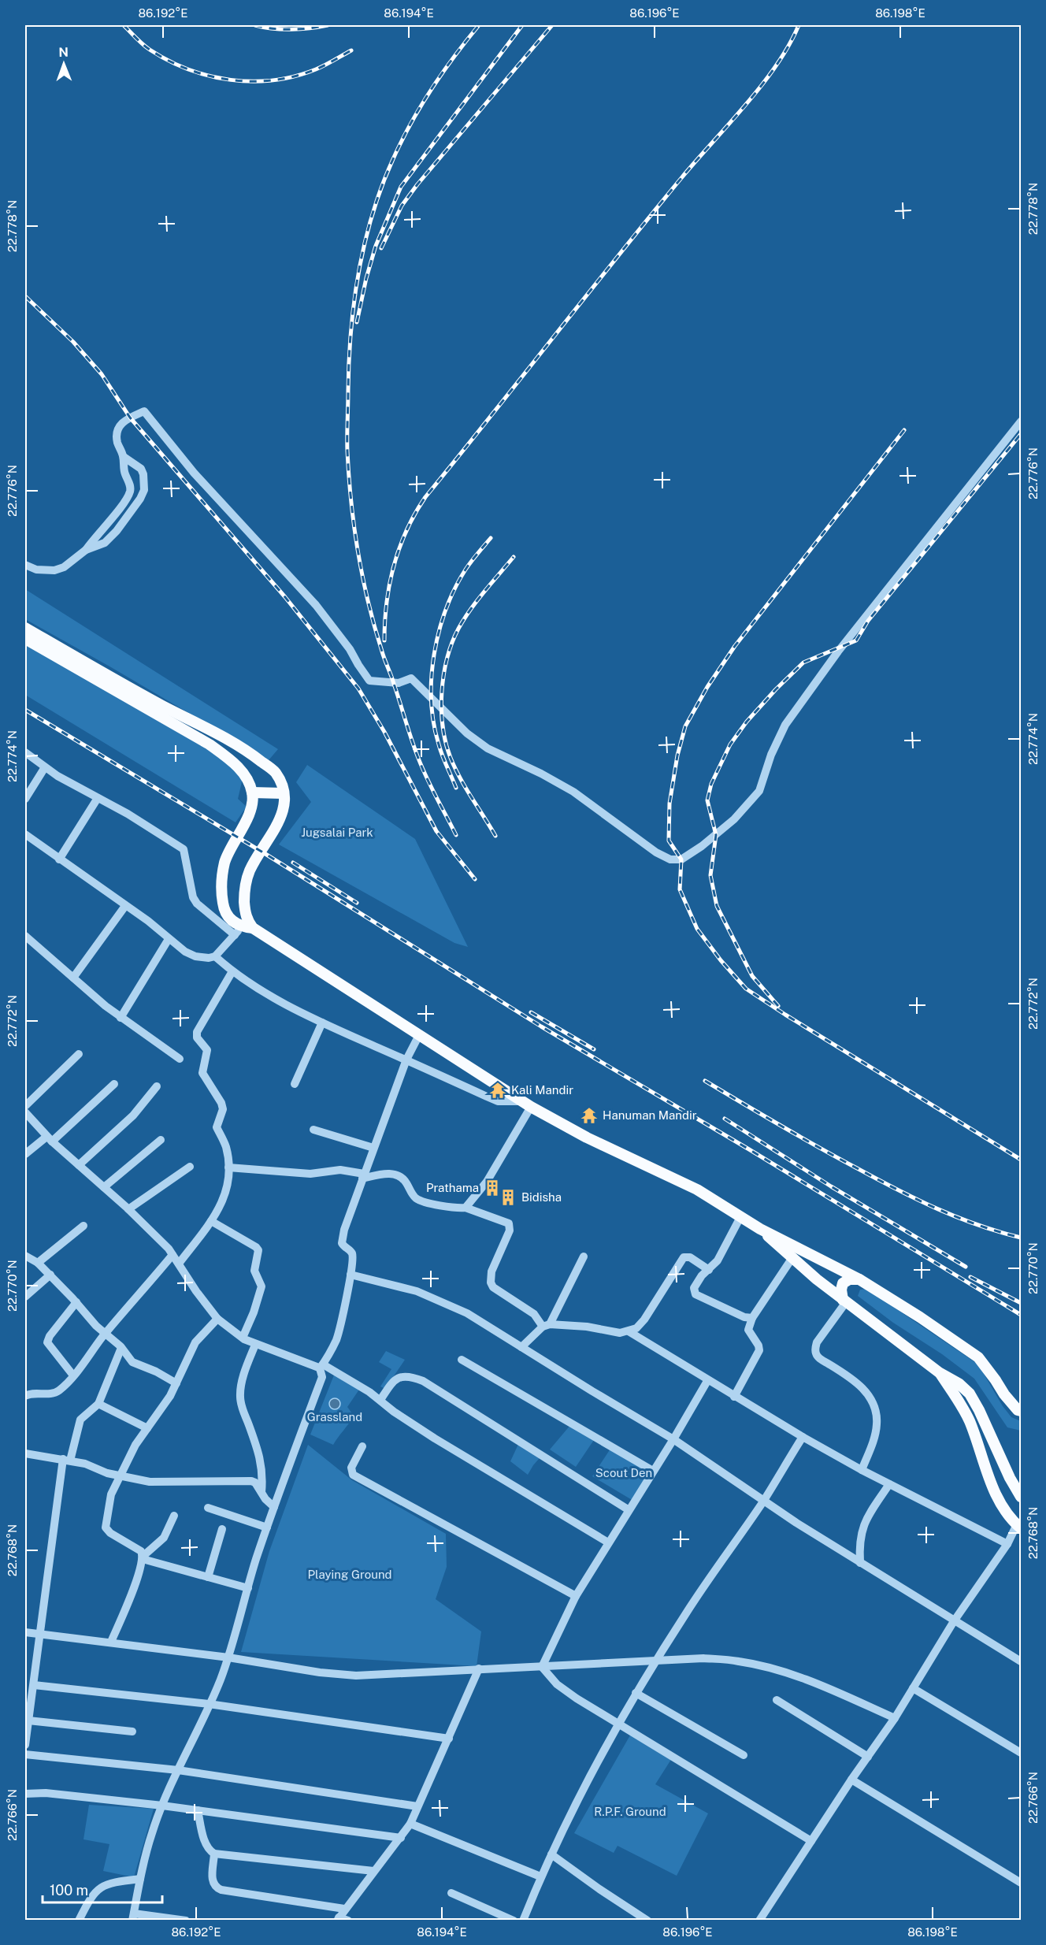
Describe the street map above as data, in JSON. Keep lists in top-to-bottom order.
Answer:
{
  "parks": [
    "Jugsalai Park",
    "Grassland",
    "Scout Den",
    "Playing Ground",
    "R.P.F. Ground"
  ],
  "places": {
    "temple": ["Kali Mandir", "Hanuman Mandir"],
    "building": ["Prathama", "Bidisha"]
  },
  "scale_bar": "100 m",
  "north": "top",
  "coordinates": [
    "86.192°E",
    "86.194°E",
    "86.196°E",
    "86.198°E",
    "22.778°N",
    "22.776°N",
    "22.774°N",
    "22.772°N",
    "22.770°N",
    "22.768°N",
    "22.766°N"
  ]
}
